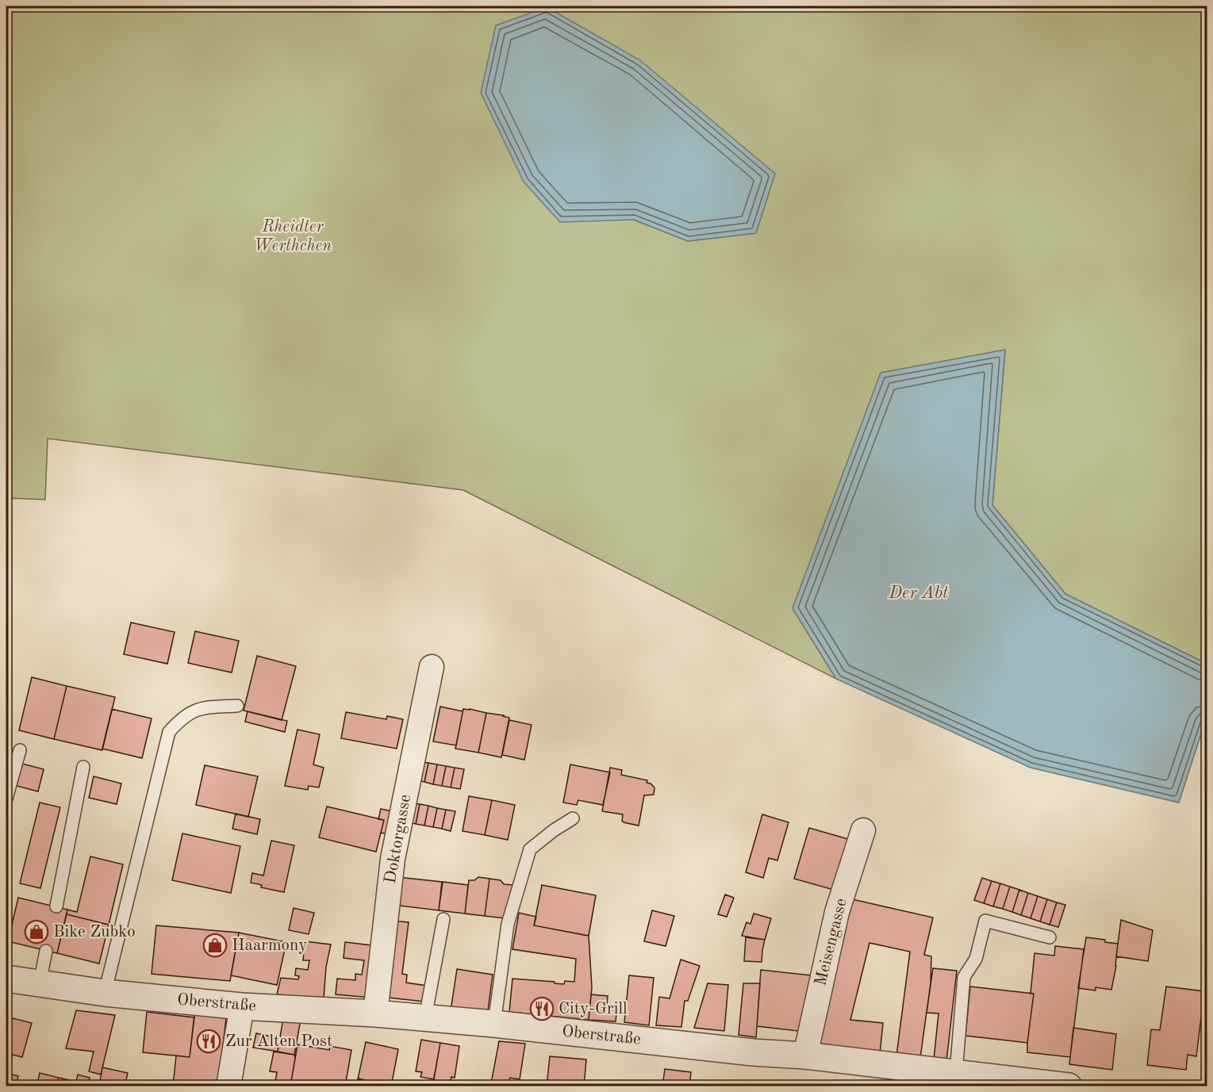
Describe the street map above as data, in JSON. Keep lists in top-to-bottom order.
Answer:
{
  "streets": {
    "street": ["Doktorgasse", "Meisengasse", "Oberstraße"]
  },
  "crossings": [
    ["Doktorgasse", "Oberstraße"],
    ["Meisengasse", "Oberstraße"]
  ],
  "water": ["Der Abt"],
  "parks": ["Rheidter Werthchen"],
  "places": {
    "shop": ["Bike Zubko", "Haarmony"],
    "restaurant": ["City-Grill", "Zur Alten Post"]
  }
}
